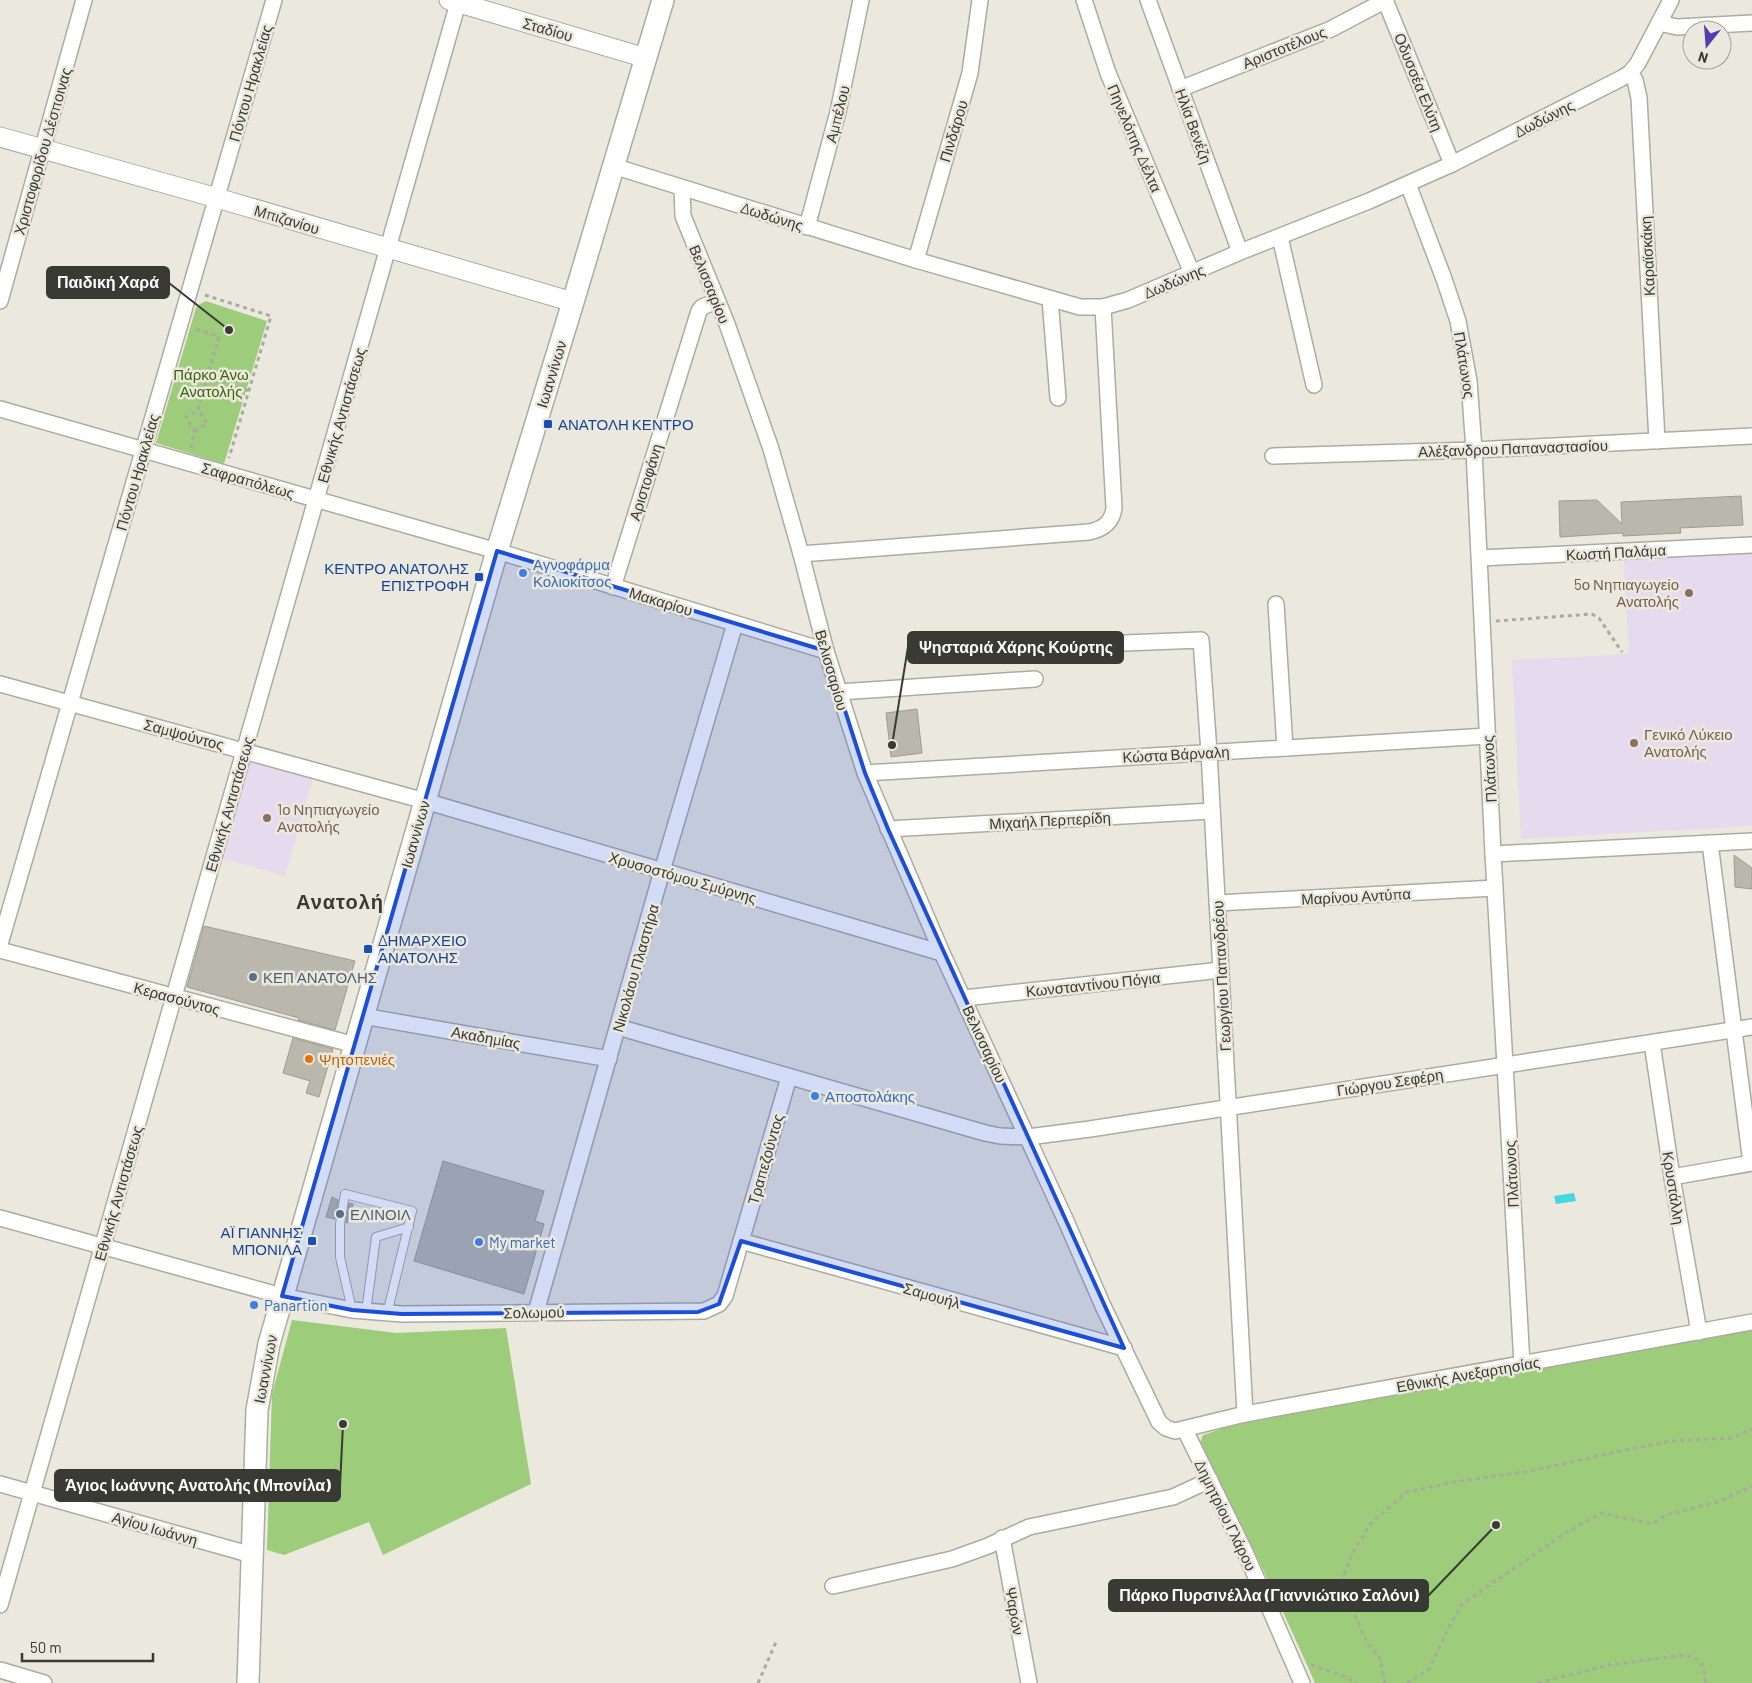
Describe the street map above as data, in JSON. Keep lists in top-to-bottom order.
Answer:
{
  "streets": {
    "main road": ["Ιωαννίνων"],
    "street": [
      "Σταδίου",
      "Αριστοτέλους",
      "Οδυσσέα Ελύτη",
      "Πόντου Ηρακλείας",
      "Αμπέλου",
      "Δωδώνης",
      "Ηλία Βενέζη",
      "Πινδάρου",
      "Πηνελόπης Δέλτα",
      "Χριστοφορίδου Δέσποινας",
      "Μπιζανίου",
      "Καραϊσκάκη",
      "Βελισσαρίου",
      "Πλάτωνος",
      "Εθνικής Αντιστάσεως",
      "Αλέξανδρου Παπαναστασίου",
      "Σαφραπόλεως",
      "Αριστοφάνη",
      "Κωστή Παλάμα",
      "Μακαρίου",
      "Σαμψούντος",
      "Κώστα Βάρναλη",
      "Μιχαήλ Περπερίδη",
      "Χρυσοστόμου Σμύρνης",
      "Μαρίνου Αντύπα",
      "Νικολάου Πλαστήρα",
      "Γεωργίου Παπανδρέου",
      "Κωνσταντίνου Πόγια",
      "Κερασούντος",
      "Ακαδημίας",
      "Γιώργου Σεφέρη",
      "Τραπεζούντος",
      "Κρυστάλλη",
      "Σαμουήλ",
      "Σολωμού",
      "Εθνικής Ανεξαρτησίας",
      "Δημητρίου Γλάρου",
      "Αγίου Ιωάννη",
      "Ψαρών"
    ]
  },
  "crossings": [
    ["Σταδίου", "Ιωαννίνων"],
    ["Σταδίου", "Εθνικής Αντιστάσεως"],
    ["Αριστοτέλους", "Οδυσσέα Ελύτη"],
    ["Αριστοτέλους", "Ηλία Βενέζη"],
    ["Οδυσσέα Ελύτη", "Δωδώνης"],
    ["Πόντου Ηρακλείας", "Μπιζανίου"],
    ["Πόντου Ηρακλείας", "Σαφραπόλεως"],
    ["Πόντου Ηρακλείας", "Σαμψούντος"],
    ["Αμπέλου", "Δωδώνης"],
    ["Δωδώνης", "Ηλία Βενέζη"],
    ["Δωδώνης", "Πινδάρου"],
    ["Δωδώνης", "Πηνελόπης Δέλτα"],
    ["Δωδώνης", "Καραϊσκάκη"],
    ["Δωδώνης", "Βελισσαρίου"],
    ["Δωδώνης", "Πλάτωνος"],
    ["Δωδώνης", "Ιωαννίνων"],
    ["Χριστοφορίδου Δέσποινας", "Μπιζανίου"],
    ["Μπιζανίου", "Ιωαννίνων"],
    ["Μπιζανίου", "Εθνικής Αντιστάσεως"],
    ["Καραϊσκάκη", "Αλέξανδρου Παπαναστασίου"],
    ["Βελισσαρίου", "Αριστοφάνη"],
    ["Βελισσαρίου", "Μακαρίου"],
    ["Βελισσαρίου", "Κώστα Βάρναλη"],
    ["Βελισσαρίου", "Μιχαήλ Περπερίδη"],
    ["Βελισσαρίου", "Χρυσοστόμου Σμύρνης"],
    ["Βελισσαρίου", "Κωνσταντίνου Πόγια"],
    ["Βελισσαρίου", "Γιώργου Σεφέρη"],
    ["Βελισσαρίου", "Σαμουήλ"],
    ["Βελισσαρίου", "Εθνικής Ανεξαρτησίας"],
    ["Βελισσαρίου", "Δημητρίου Γλάρου"],
    ["Πλάτωνος", "Αλέξανδρου Παπαναστασίου"],
    ["Πλάτωνος", "Κωστή Παλάμα"],
    ["Πλάτωνος", "Κώστα Βάρναλη"],
    ["Πλάτωνος", "Μαρίνου Αντύπα"],
    ["Πλάτωνος", "Γιώργου Σεφέρη"],
    ["Πλάτωνος", "Εθνικής Ανεξαρτησίας"],
    ["Ιωαννίνων", "Σαφραπόλεως"],
    ["Ιωαννίνων", "Μακαρίου"],
    ["Ιωαννίνων", "Σαμψούντος"],
    ["Ιωαννίνων", "Χρυσοστόμου Σμύρνης"],
    ["Ιωαννίνων", "Κερασούντος"],
    ["Ιωαννίνων", "Ακαδημίας"],
    ["Ιωαννίνων", "Σολωμού"],
    ["Ιωαννίνων", "Αγίου Ιωάννη"],
    ["Εθνικής Αντιστάσεως", "Σαφραπόλεως"],
    ["Εθνικής Αντιστάσεως", "Σαμψούντος"],
    ["Εθνικής Αντιστάσεως", "Κερασούντος"],
    ["Εθνικής Αντιστάσεως", "Σολωμού"],
    ["Εθνικής Αντιστάσεως", "Αγίου Ιωάννη"],
    ["Σαφραπόλεως", "Μακαρίου"],
    ["Αριστοφάνη", "Μακαρίου"],
    ["Μακαρίου", "Νικολάου Πλαστήρα"],
    ["Σαμψούντος", "Χρυσοστόμου Σμύρνης"],
    ["Κώστα Βάρναλη", "Γεωργίου Παπανδρέου"],
    ["Μιχαήλ Περπερίδη", "Γεωργίου Παπανδρέου"],
    ["Χρυσοστόμου Σμύρνης", "Νικολάου Πλαστήρα"],
    ["Μαρίνου Αντύπα", "Γεωργίου Παπανδρέου"],
    ["Νικολάου Πλαστήρα", "Ακαδημίας"],
    ["Νικολάου Πλαστήρα", "Γιώργου Σεφέρη"],
    ["Νικολάου Πλαστήρα", "Σολωμού"],
    ["Γεωργίου Παπανδρέου", "Κωνσταντίνου Πόγια"],
    ["Γεωργίου Παπανδρέου", "Γιώργου Σεφέρη"],
    ["Γεωργίου Παπανδρέου", "Εθνικής Ανεξαρτησίας"],
    ["Γιώργου Σεφέρη", "Τραπεζούντος"],
    ["Γιώργου Σεφέρη", "Κρυστάλλη"],
    ["Τραπεζούντος", "Σαμουήλ"],
    ["Τραπεζούντος", "Σολωμού"],
    ["Κρυστάλλη", "Εθνικής Ανεξαρτησίας"],
    ["Σαμουήλ", "Σολωμού"],
    ["Εθνικής Ανεξαρτησίας", "Δημητρίου Γλάρου"]
  ],
  "districts": ["Ανατολή"],
  "parks": ["Πάρκο Άνω Ανατολής"],
  "places": {
    "other": [
      "Παιδική Χαρά",
      "Αγνοφάρμα Κολιοκίτσος",
      "5ο Νηπιαγωγείο Ανατολής",
      "Γενικό Λύκειο Ανατολής",
      "Ψησταριά Χάρης Κούρτης",
      "1ο Νηπιαγωγείο Ανατολής",
      "ΚΕΠ ΑΝΑΤΟΛΗΣ",
      "Ψητοπενιές",
      "Αποστολάκης",
      "ΕΛΙΝΟΙΛ",
      "My market",
      "Panartion",
      "Άγιος Ιωάννης Ανατολής (Μπονίλα)",
      "Πάρκο Πυρσινέλλα (Γιαννιώτικο Σαλόνι)"
    ],
    "transit": [
      "ΑΝΑΤΟΛΗ ΚΕΝΤΡΟ",
      "ΚΕΝΤΡΟ ΑΝΑΤΟΛΗΣ ΕΠΙΣΤΡΟΦΗ",
      "ΔΗΜΑΡΧΕΙΟ ΑΝΑΤΟΛΗΣ",
      "ΑΪ ΓΙΑΝΝΗΣ ΜΠΟΝΙΛΑ"
    ]
  },
  "scale_bar": "50 m",
  "north": "bottom"
}
